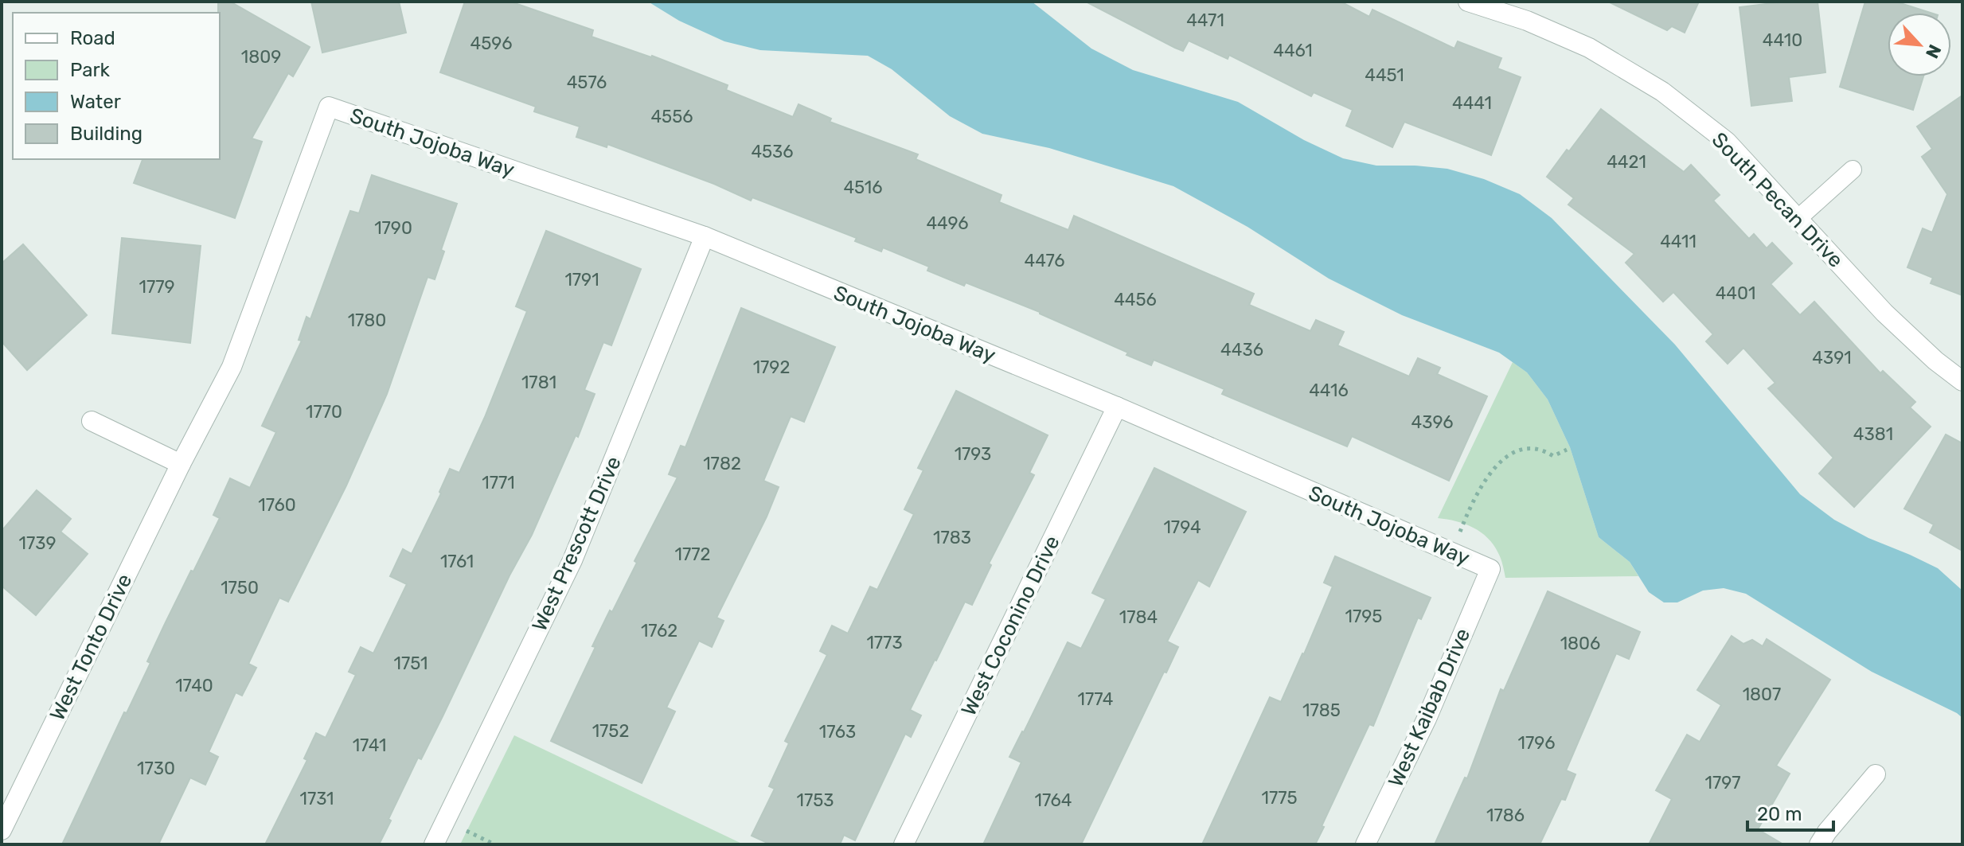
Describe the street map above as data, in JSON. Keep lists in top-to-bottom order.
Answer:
{
  "streets": {
    "street": [
      "South Jojoba Way",
      "South Pecan Drive",
      "West Prescott Drive",
      "West Coconino Drive",
      "West Tonto Drive",
      "West Kaibab Drive"
    ]
  },
  "crossings": [
    ["South Jojoba Way", "West Prescott Drive"],
    ["South Jojoba Way", "West Coconino Drive"],
    ["South Jojoba Way", "West Tonto Drive"],
    ["South Jojoba Way", "West Kaibab Drive"]
  ],
  "house_numbers": [
    "4471",
    "4410",
    "4596",
    "4461",
    "1809",
    "4451",
    "4576",
    "4441",
    "4556",
    "4536",
    "4421",
    "4516",
    "4496",
    "1790",
    "4411",
    "4476",
    "1791",
    "1779",
    "4401",
    "4456",
    "1780",
    "4436",
    "4391",
    "1792",
    "1781",
    "4416",
    "1770",
    "4396",
    "4381",
    "1793",
    "1782",
    "1771",
    "1760",
    "1794",
    "1783",
    "1739",
    "1772",
    "1761",
    "1750",
    "1795",
    "1784",
    "1762",
    "1773",
    "1806",
    "1751",
    "1740",
    "1807",
    "1774",
    "1785",
    "1752",
    "1763",
    "1796",
    "1741",
    "1730",
    "1797",
    "1775",
    "1731",
    "1753",
    "1764",
    "1786"
  ],
  "legend": [
    "Road",
    "Park",
    "Water",
    "Building"
  ],
  "scale_bar": "20 m",
  "north": "bottom right"
}
